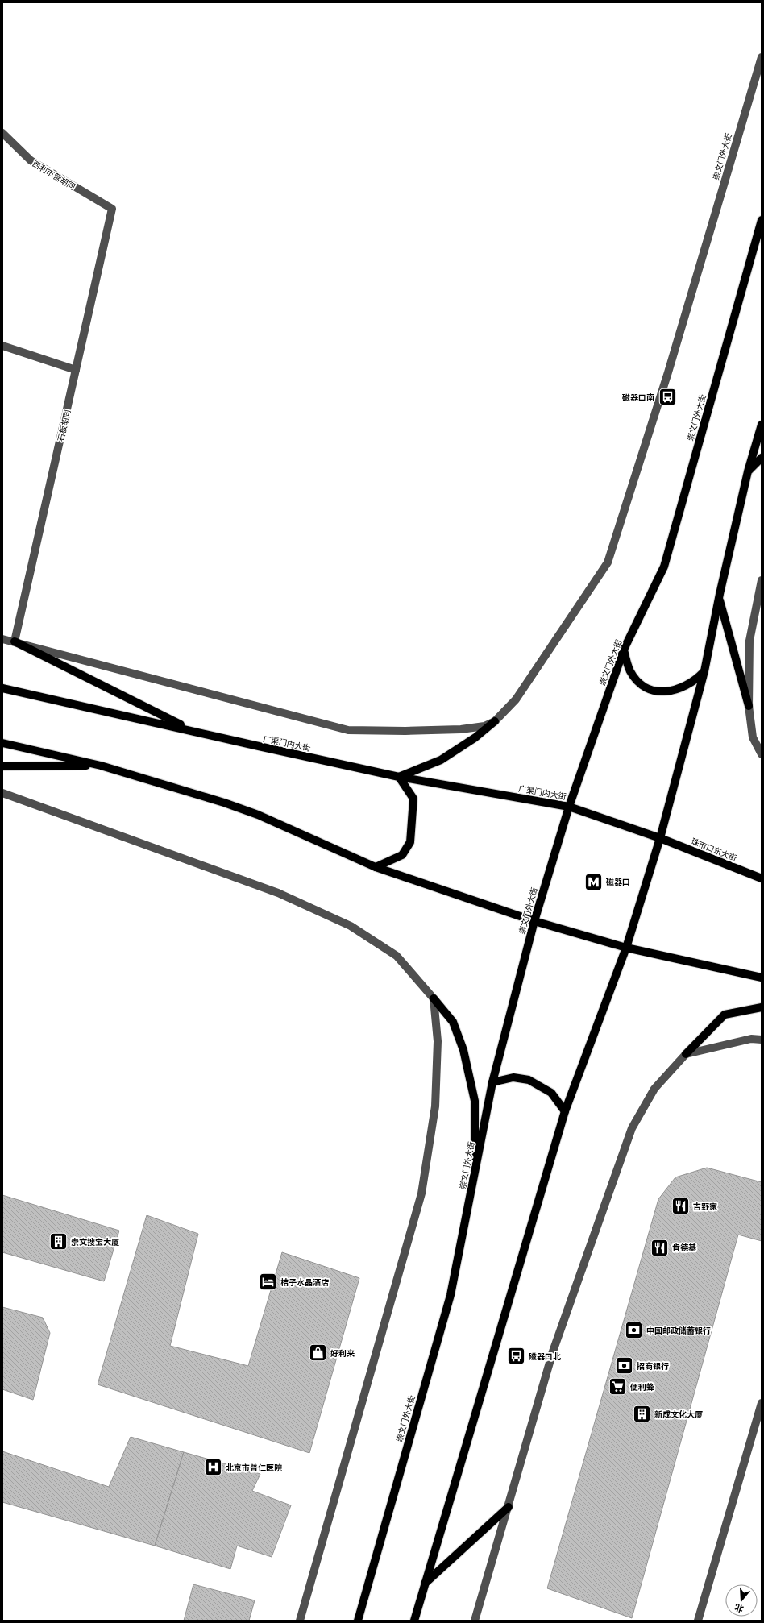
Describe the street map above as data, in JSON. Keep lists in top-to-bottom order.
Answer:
{
  "streets": {
    "main road": ["崇文门外大街", "广渠门内大街", "珠市口东大街"],
    "street": ["西利市营胡同", "石板胡同"]
  },
  "crossings": [
    ["崇文门外大街", "广渠门内大街"],
    ["西利市营胡同", "石板胡同"],
    ["广渠门内大街", "珠市口东大街"]
  ],
  "places": {
    "bus stop": ["磁器口南", "磁器口北"],
    "metro station": ["磁器口"],
    "restaurant": ["吉野家", "肯德基"],
    "building": ["崇文搜宝大厦", "新成文化大厦"],
    "hotel": ["桔子水晶酒店"],
    "bank": ["中国邮政储蓄银行", "招商银行"],
    "shop": ["好利来"],
    "supermarket": ["便利蜂"],
    "hospital": ["北京市普仁医院"]
  },
  "north": "bottom"
}
